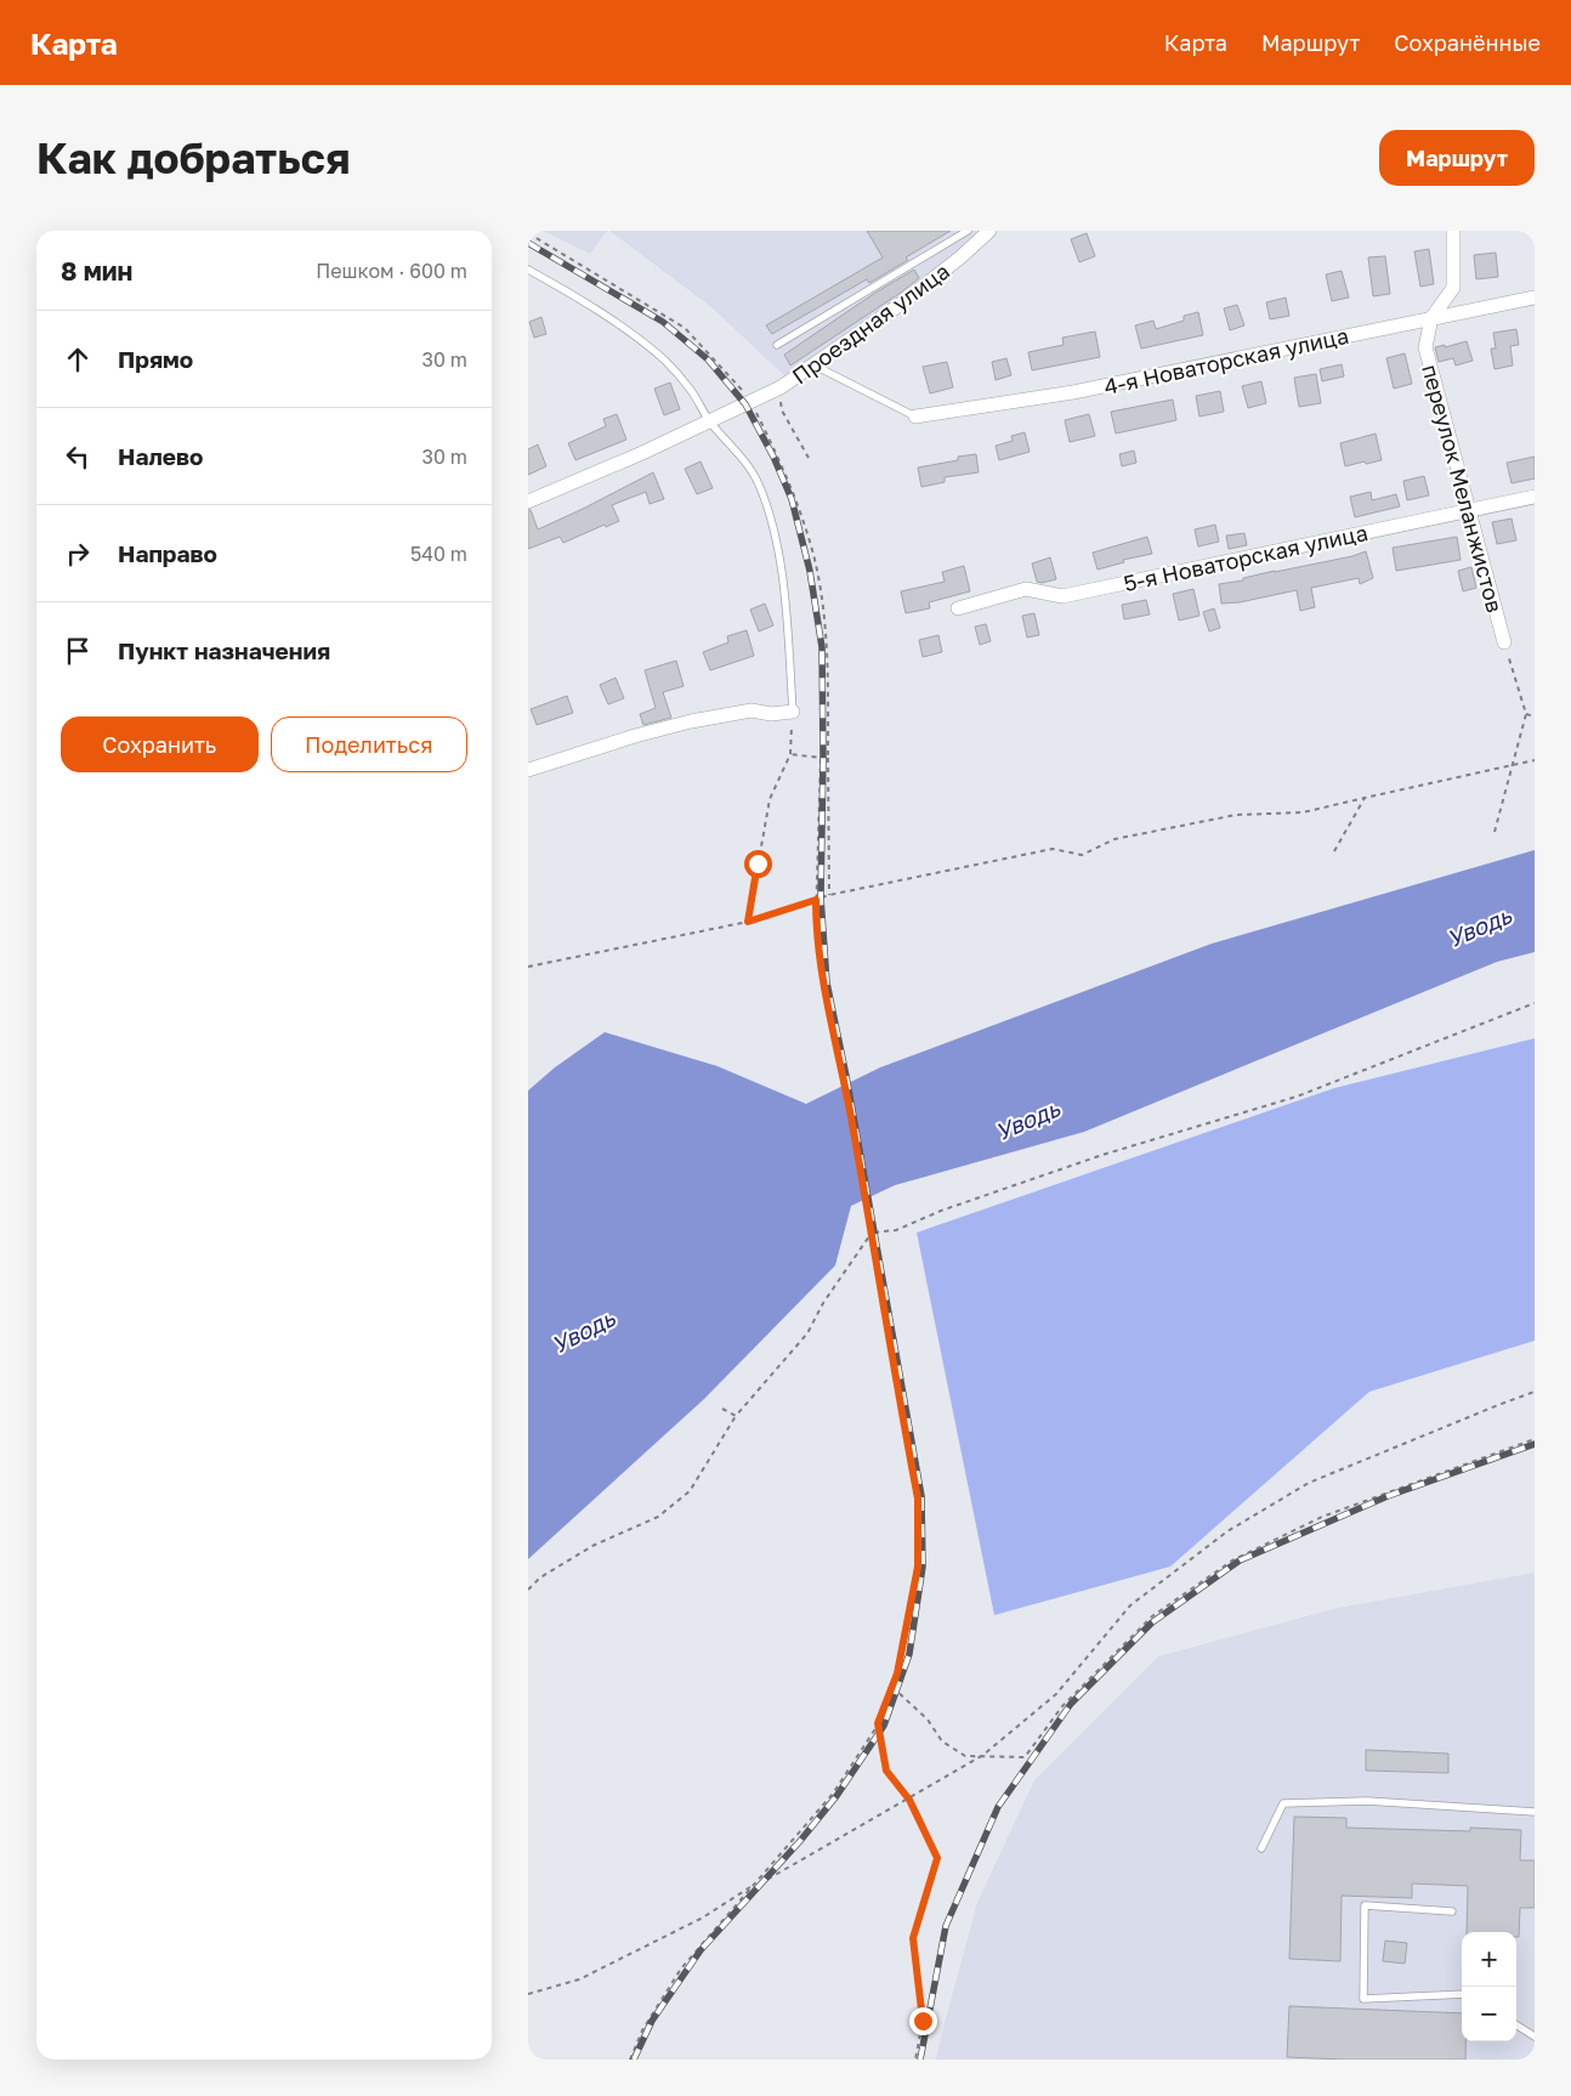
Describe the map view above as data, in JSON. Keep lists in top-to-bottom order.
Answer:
{
  "streets": {
    "street": [
      "Проездная улица",
      "4-я Новаторская улица",
      "переулок Меланжистов",
      "5-я Новаторская улица"
    ]
  },
  "crossings": [
    ["4-я Новаторская улица", "переулок Меланжистов"],
    ["переулок Меланжистов", "5-я Новаторская улица"]
  ],
  "water": ["Уводь"],
  "page": {
    "header": "Карта",
    "nav": ["Карта", "Маршрут", "Сохранённые"],
    "buttons": [
      "Маршрут",
      ["Сохранить", "Поделиться"]
    ],
    "title": "Как добраться",
    "heading": ["8 мин", "Пешком · 600 m"],
    "list": [
      ["Прямо", "30 m"],
      ["Налево", "30 m"],
      ["Направо", "540 m"],
      "Пункт назначения"
    ],
    "map_buttons": ["+", "−"]
  }
}
